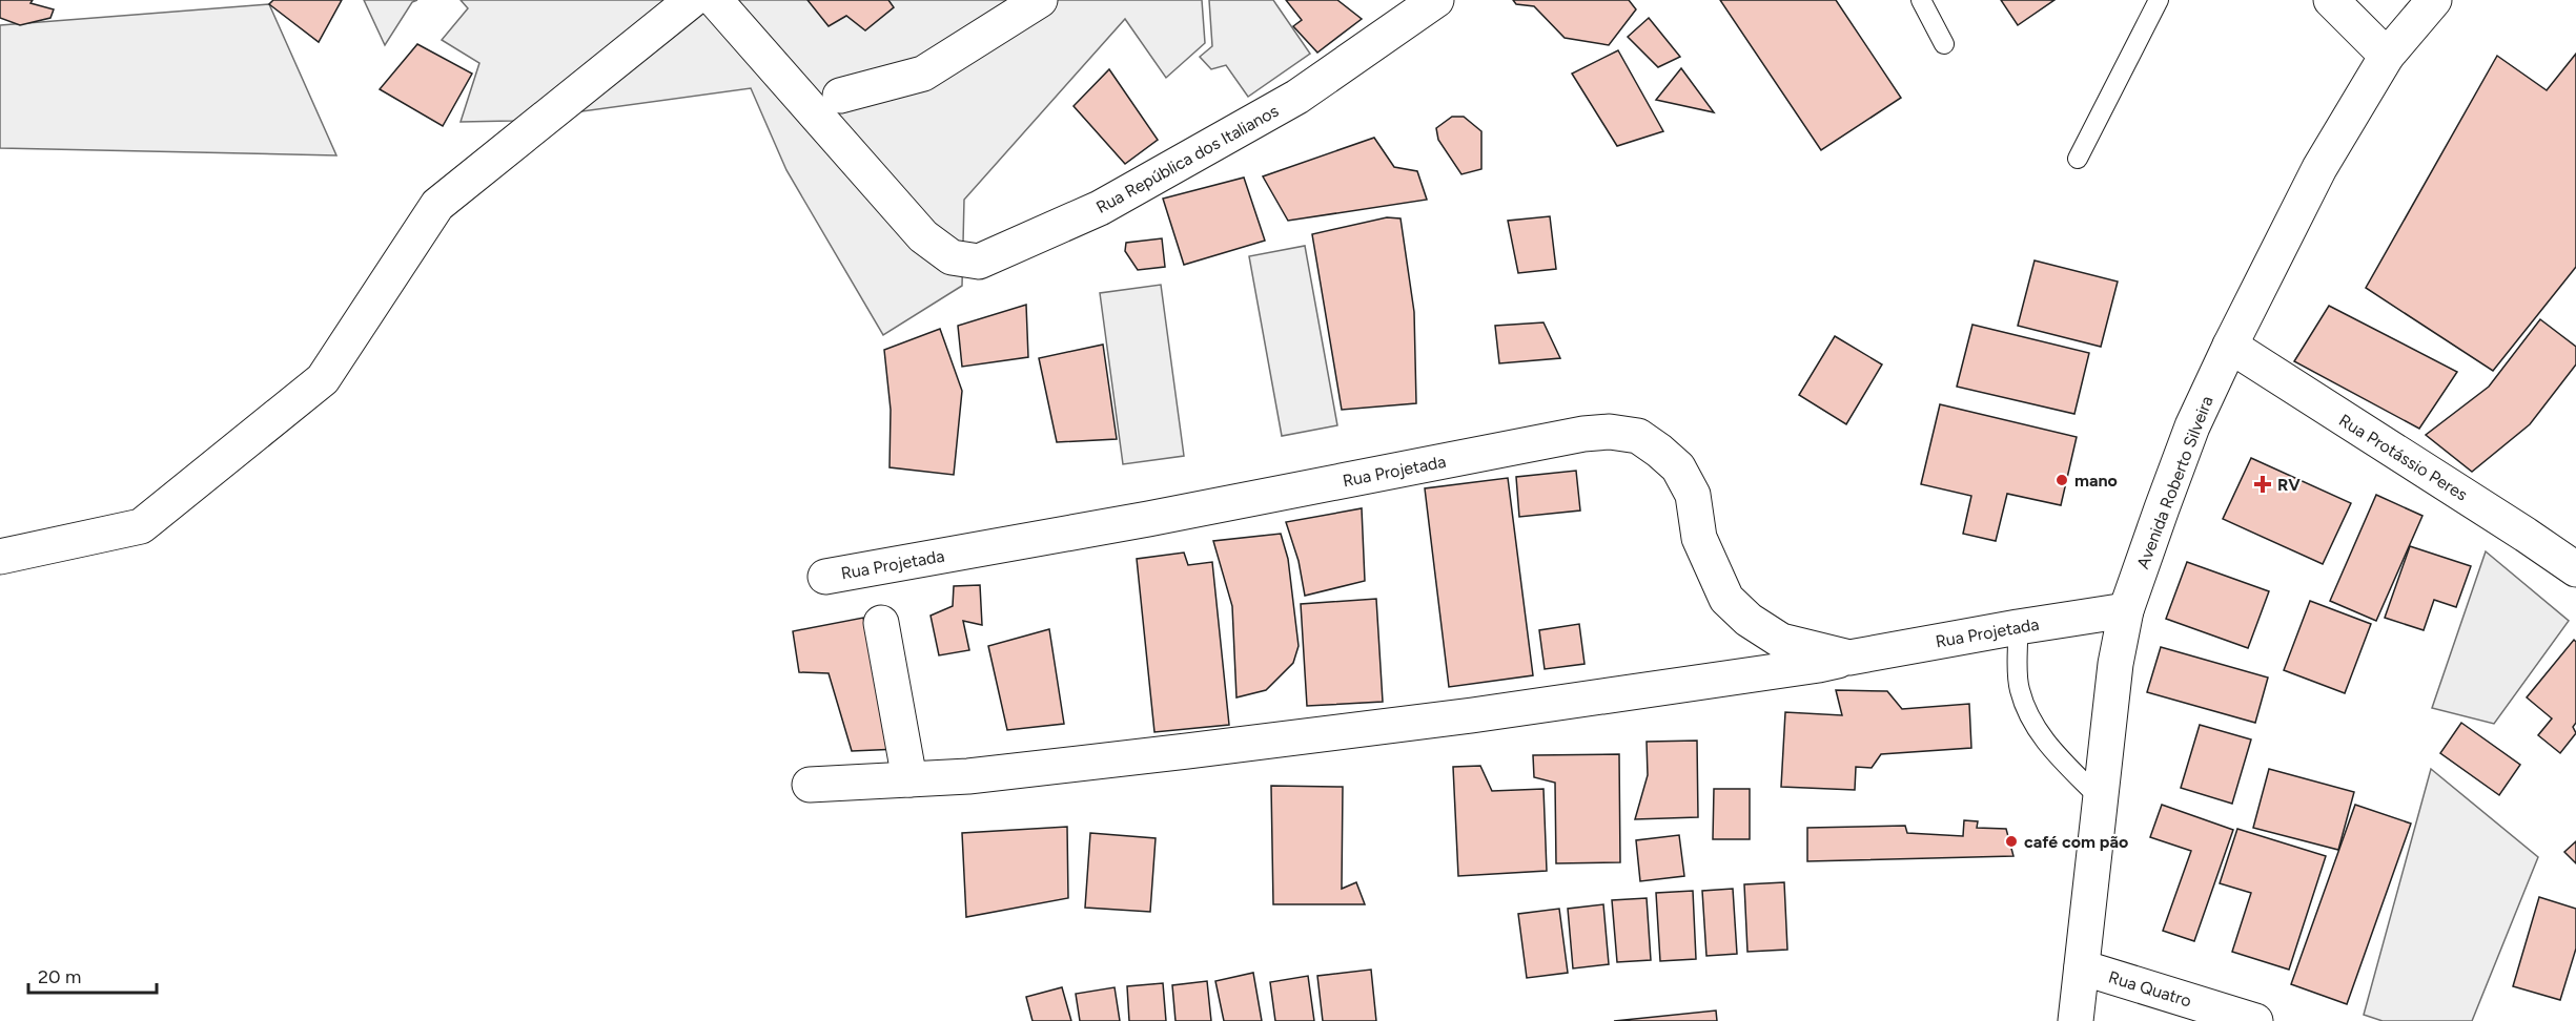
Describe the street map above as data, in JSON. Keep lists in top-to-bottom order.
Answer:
{
  "streets": {
    "street": [
      "Rua República dos Italianos",
      "Rua Protássio Peres",
      "Rua Projetada",
      "Avenida Roberto Silveira",
      "Rua Quatro"
    ]
  },
  "crossings": [
    ["Rua Protássio Peres", "Avenida Roberto Silveira"],
    ["Rua Projetada", "Avenida Roberto Silveira"],
    ["Avenida Roberto Silveira", "Rua Quatro"]
  ],
  "places": {
    "other": ["mano", "café com pão"],
    "health": ["RV"]
  },
  "scale_bar": "20 m"
}
